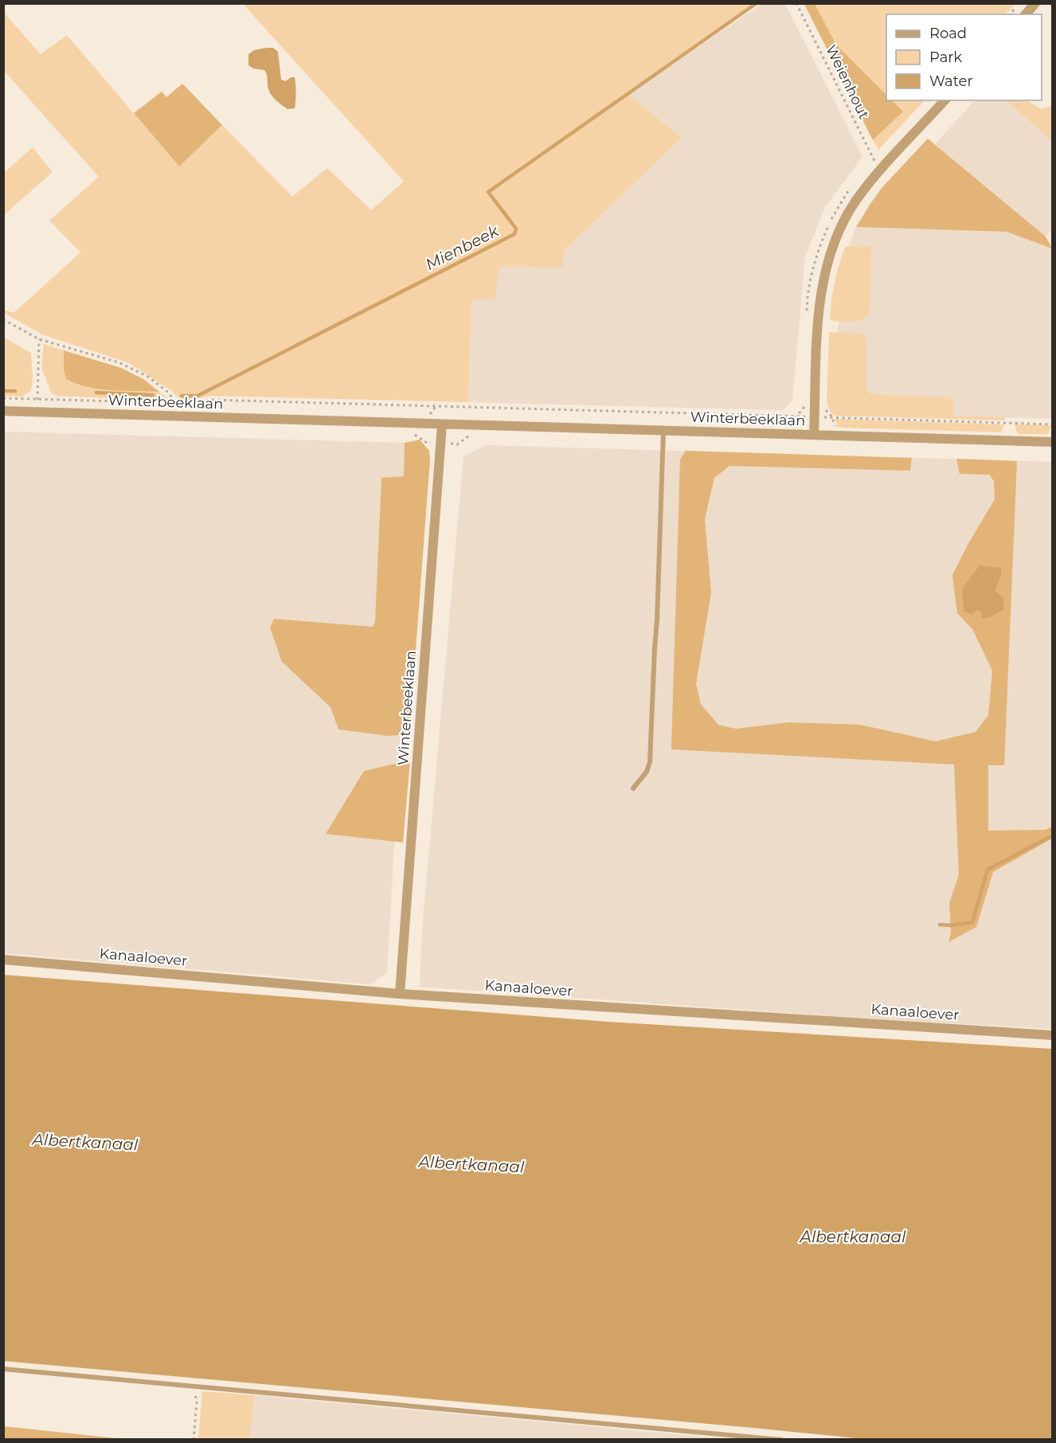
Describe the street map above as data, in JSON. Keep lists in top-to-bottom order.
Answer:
{
  "streets": {
    "street": ["Winterbeeklaan", "Kanaaloever"],
    "path": ["Weienhout"]
  },
  "crossings": [
    ["Winterbeeklaan", "Kanaaloever"]
  ],
  "water": ["Mienbeek", "Albertkanaal"],
  "legend": ["Road", "Park", "Water"]
}
